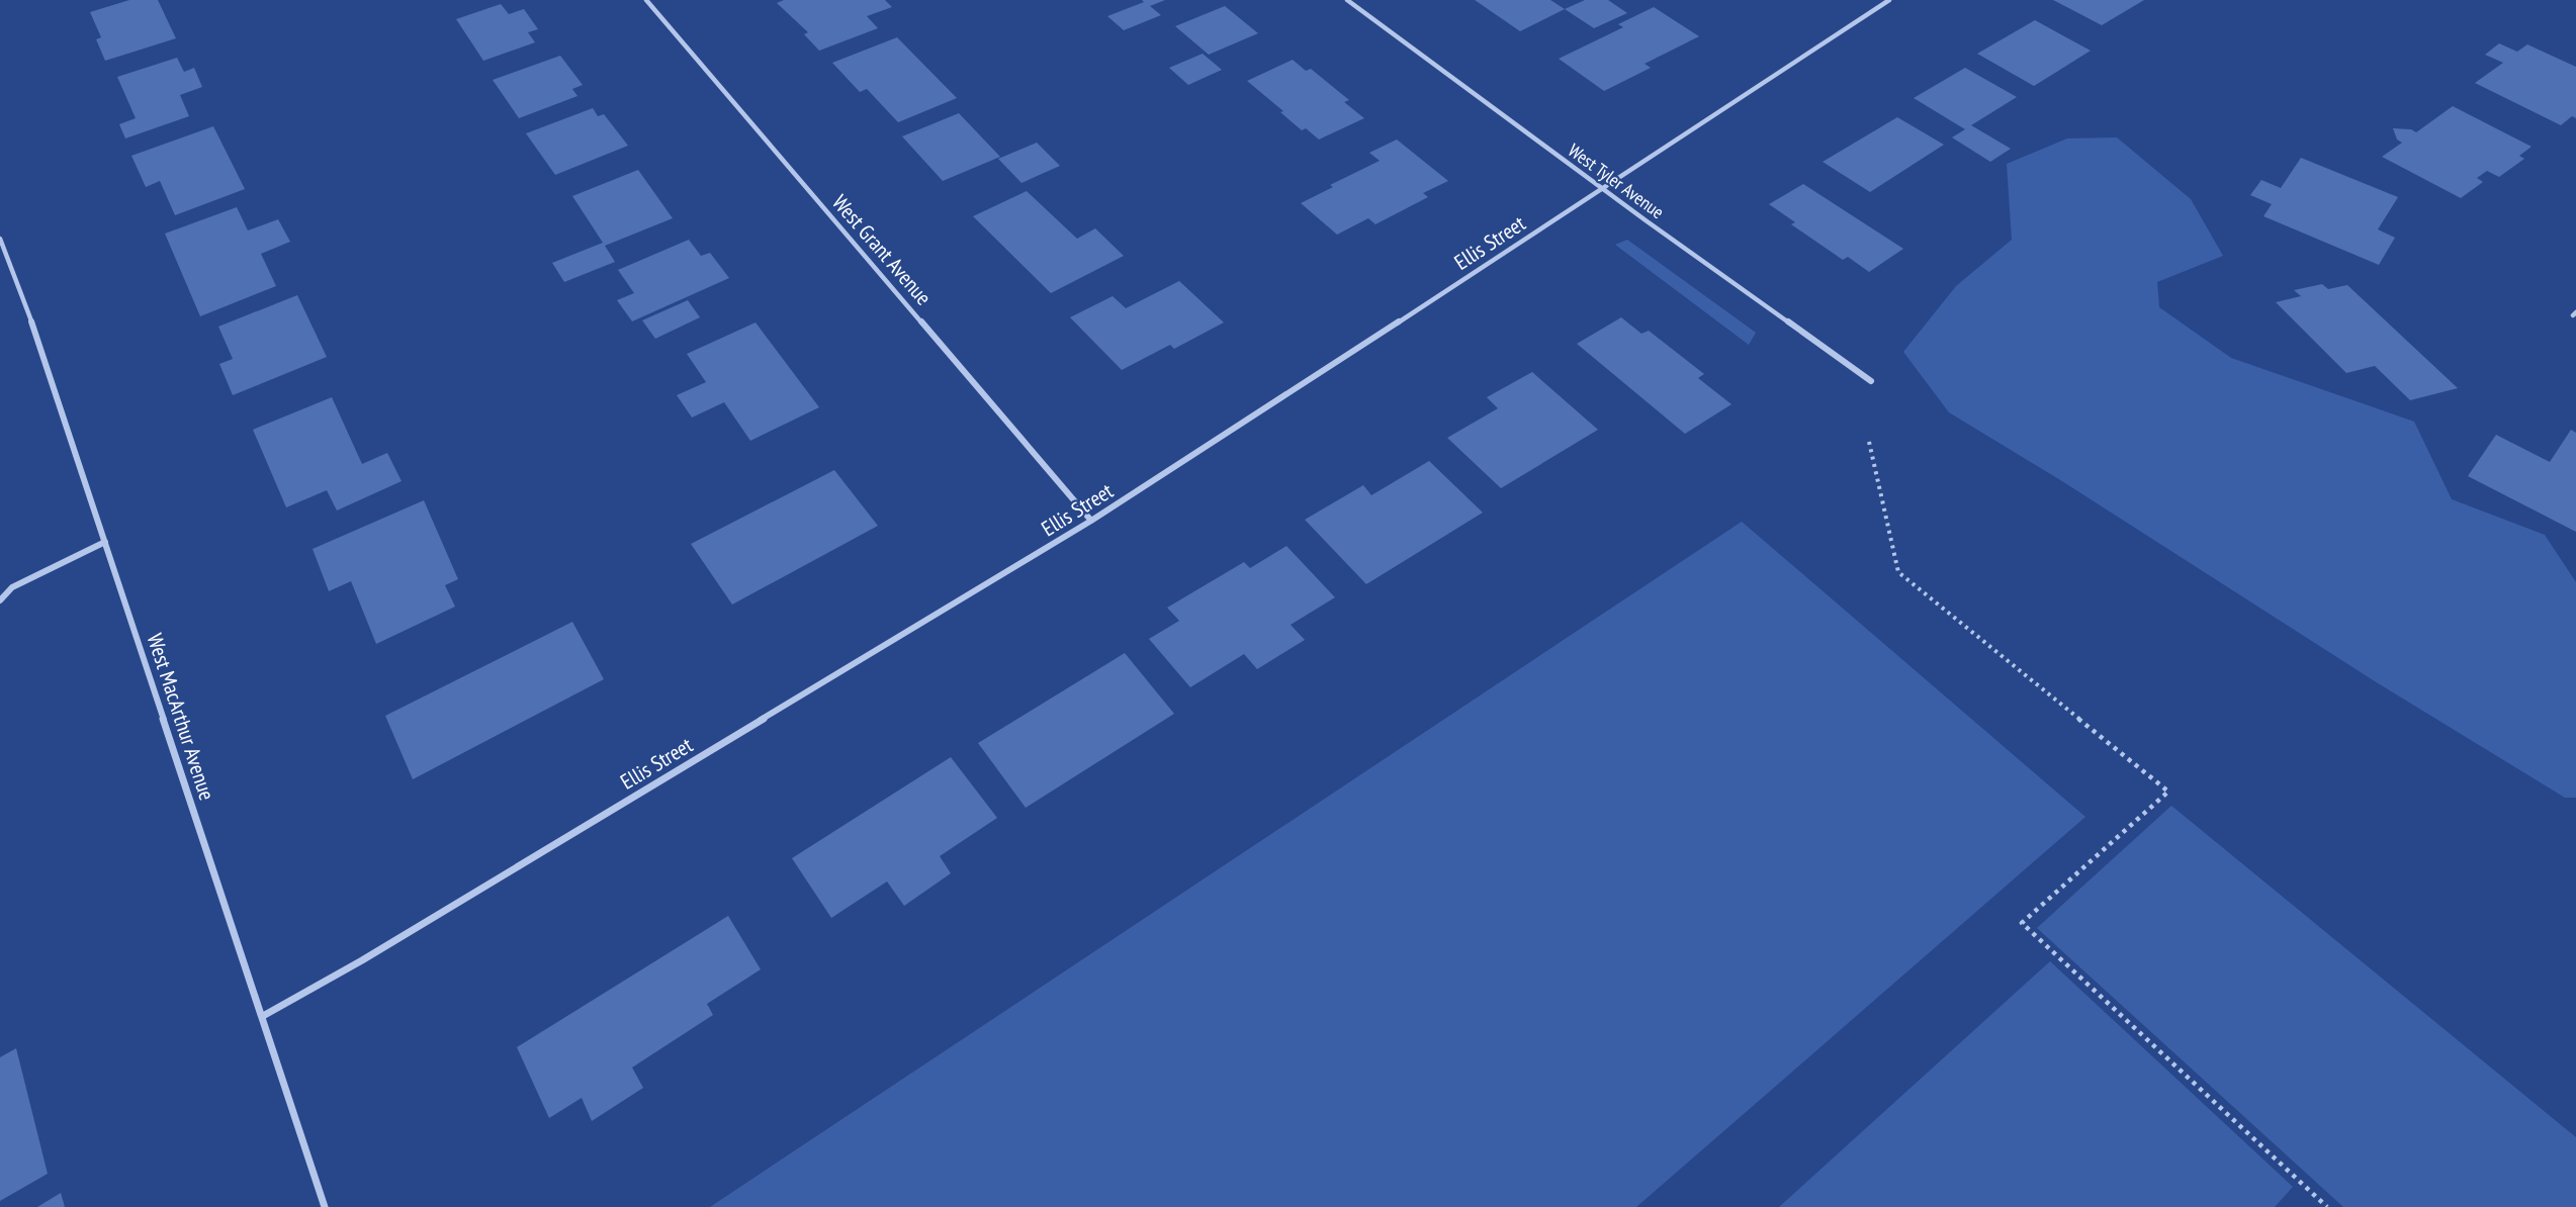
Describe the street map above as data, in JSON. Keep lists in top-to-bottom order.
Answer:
{
  "streets": {
    "street": [
      "West Tyler Avenue",
      "Ellis Street",
      "West Grant Avenue",
      "West MacArthur Avenue"
    ]
  },
  "crossings": [
    ["West Tyler Avenue", "Ellis Street"],
    ["Ellis Street", "West Grant Avenue"],
    ["Ellis Street", "West MacArthur Avenue"]
  ]
}
